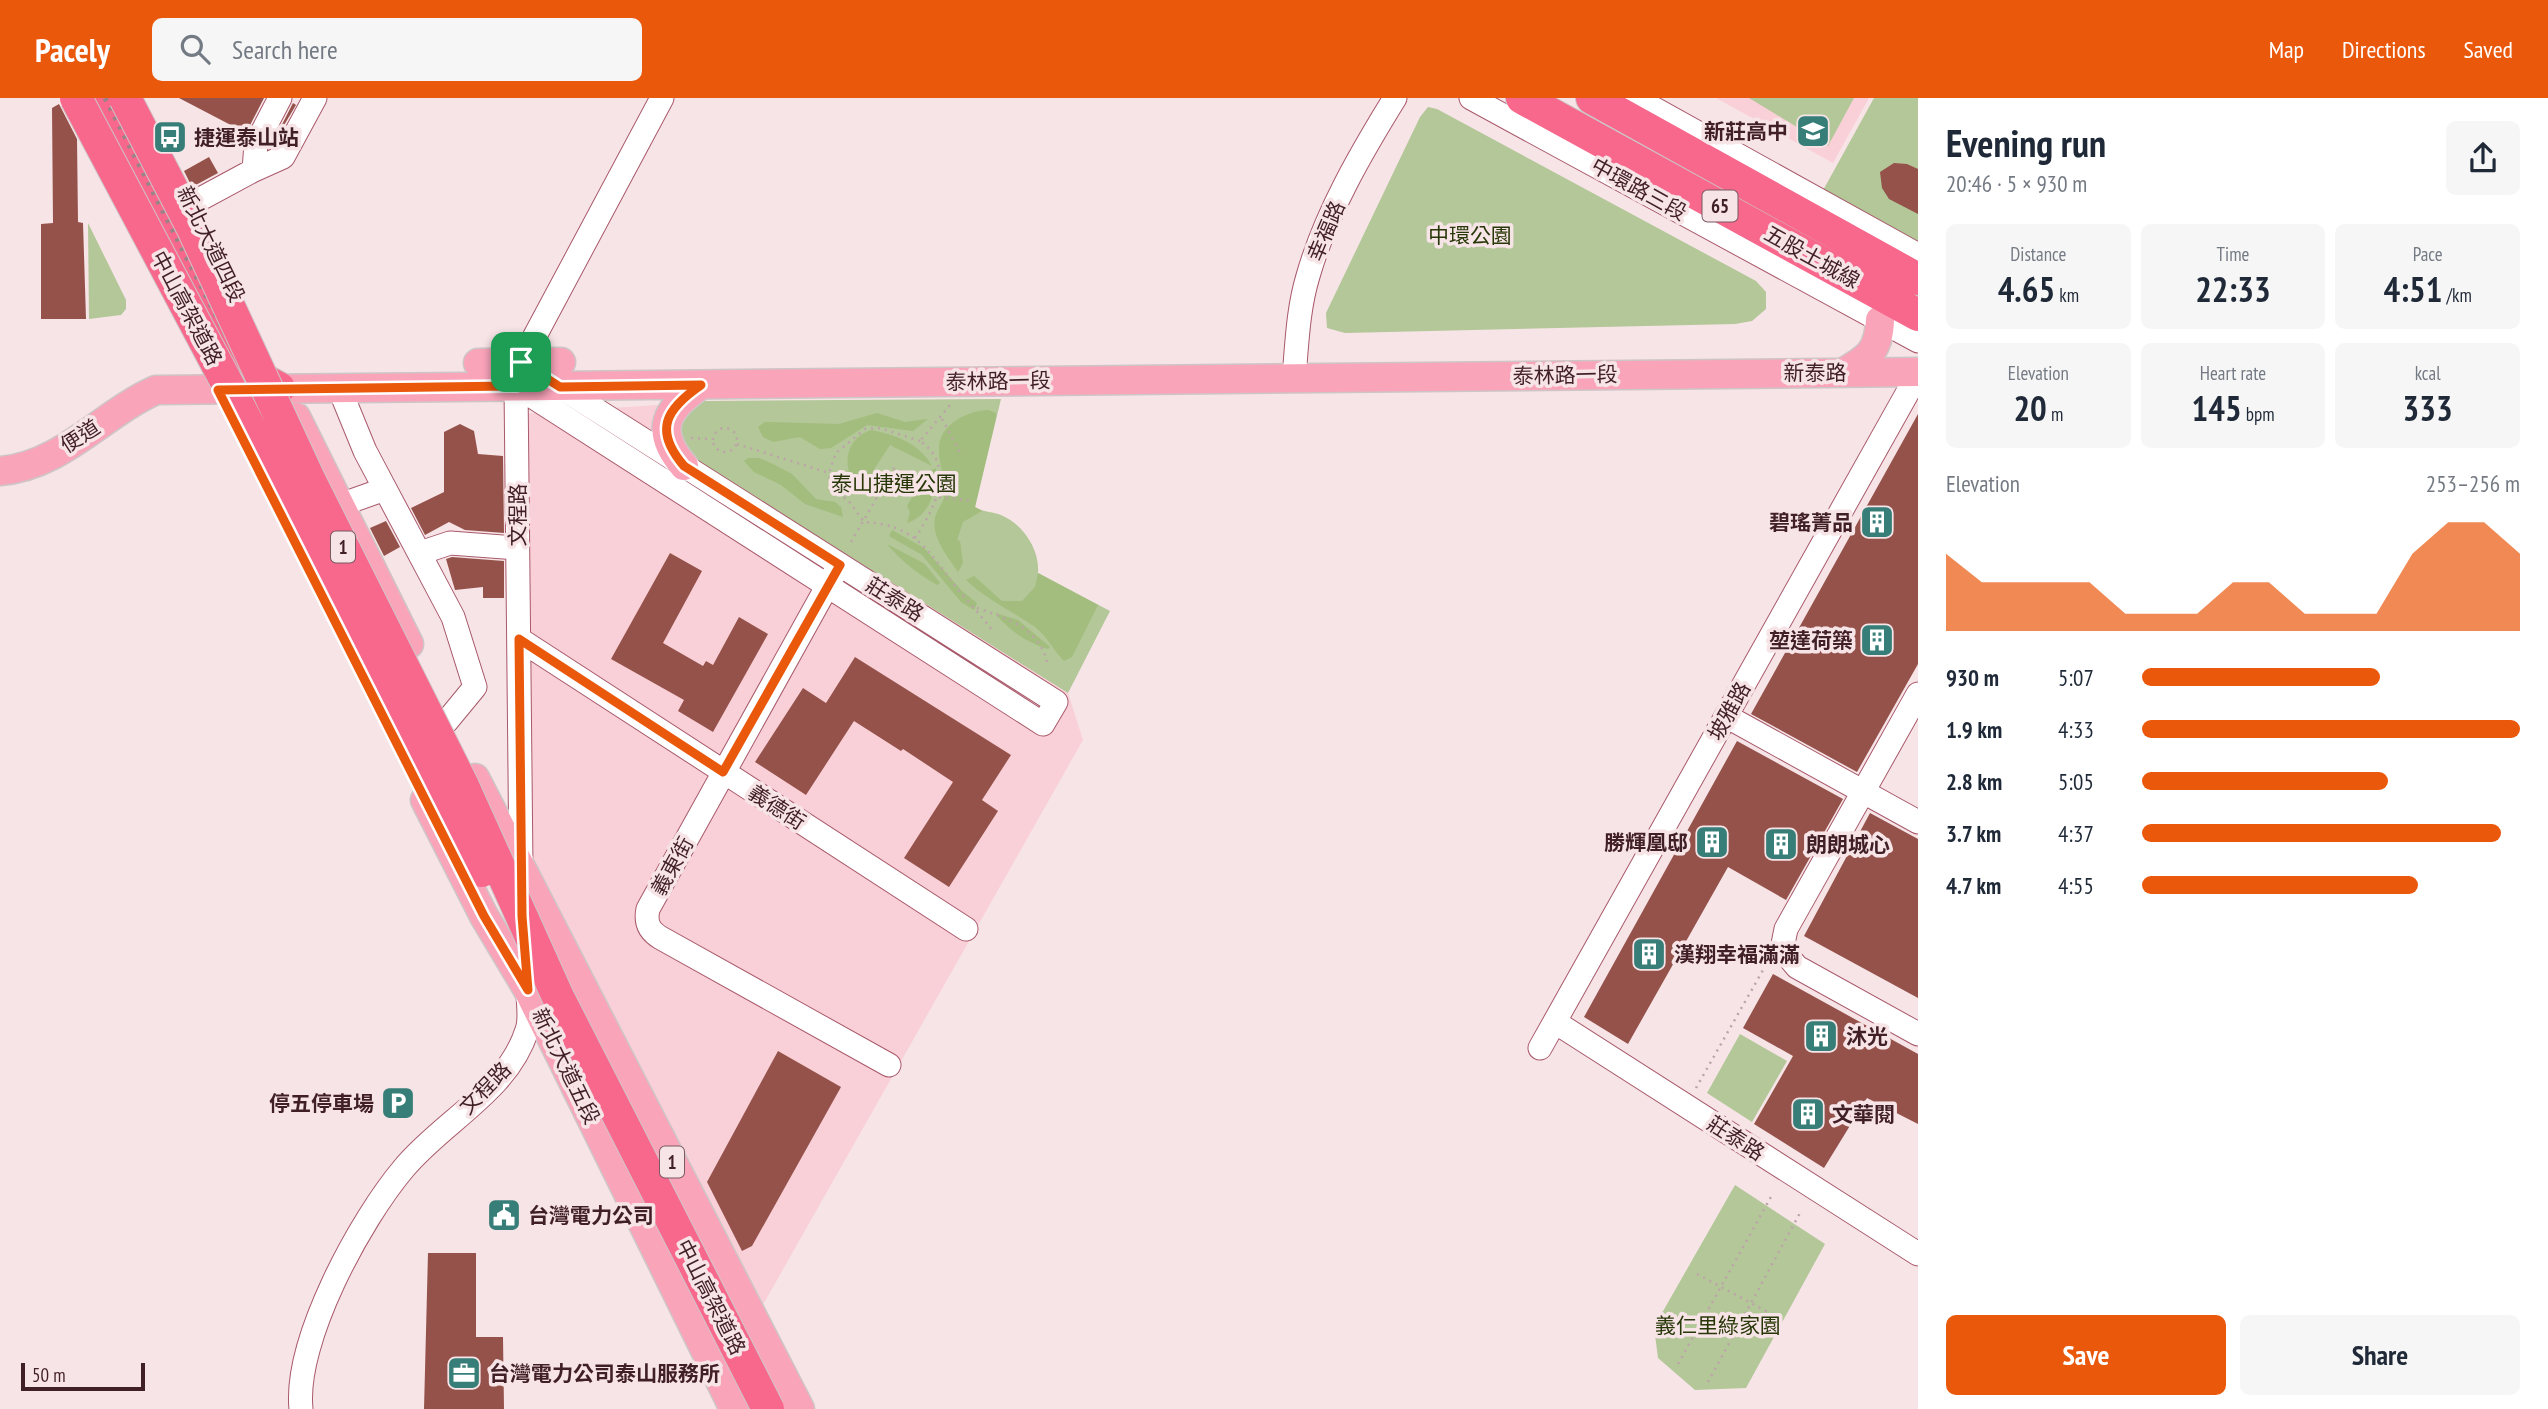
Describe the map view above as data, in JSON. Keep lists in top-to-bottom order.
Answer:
{
  "streets": {
    "highway": [
      "65",
      "五股土城線",
      "中山高架道路",
      "1"
    ],
    "main road": [
      "新北大道四段",
      "新泰路",
      "泰林路一段",
      "便道",
      "新北大道五段"
    ],
    "street": [
      "中環路三段",
      "幸福路",
      "文程路",
      "莊泰路",
      "坡雅路",
      "義德街",
      "義東街"
    ]
  },
  "crossings": [
    ["幸福路", "泰林路一段"],
    ["新北大道四段", "泰林路一段"],
    ["新北大道四段", "1"],
    ["中山高架道路", "文程路"],
    ["中山高架道路", "新北大道五段"],
    ["新泰路", "泰林路一段"],
    ["新泰路", "坡雅路"],
    ["泰林路一段", "文程路"],
    ["泰林路一段", "1"],
    ["泰林路一段", "莊泰路"],
    ["便道", "1"],
    ["便道", "新北大道五段"],
    ["文程路", "1"],
    ["文程路", "莊泰路"],
    ["文程路", "義德街"],
    ["文程路", "新北大道五段"],
    ["1", "新北大道五段"],
    ["莊泰路", "坡雅路"],
    ["莊泰路", "義東街"],
    ["義德街", "義東街"]
  ],
  "parks": ["中環公園", "泰山捷運公園", "義仁里綠家園"],
  "places": {
    "school or university": ["新莊高中"],
    "bus stop": ["捷運泰山站"],
    "building": [
      "碧瑤菁品",
      "堃達荷築",
      "勝輝凰邸",
      "朗朗城心",
      "漢翔幸福滿滿",
      "沐光",
      "文華閱"
    ],
    "parking": ["停五停車場"],
    "public building": ["台灣電力公司"],
    "office": ["台灣電力公司泰山服務所"]
  },
  "scale_bar": "50 m",
  "page": {
    "header": "Pacely",
    "search": "Search here",
    "nav": ["Map", "Directions", "Saved"],
    "heading": ["Evening run", "20:46 · 5 × 930 m"],
    "stats": [
      ["Distance", "4.65 km"],
      ["Time", "22:33"],
      ["Pace", "4:51 /km"],
      ["Elevation", "20 m"],
      ["Heart rate", "145 bpm"],
      ["kcal", "333"]
    ],
    "chart": ["Elevation", "253–256 m"],
    "list": [
      {
        "name": "930 m",
        "note": "5:07"
      },
      {
        "name": "1.9 km",
        "note": "4:33"
      },
      {
        "name": "2.8 km",
        "note": "5:05"
      },
      {
        "name": "3.7 km",
        "note": "4:37"
      },
      {
        "name": "4.7 km",
        "note": "4:55"
      }
    ],
    "buttons": ["Save", "Share"],
    "scale": "50 m"
  }
}
